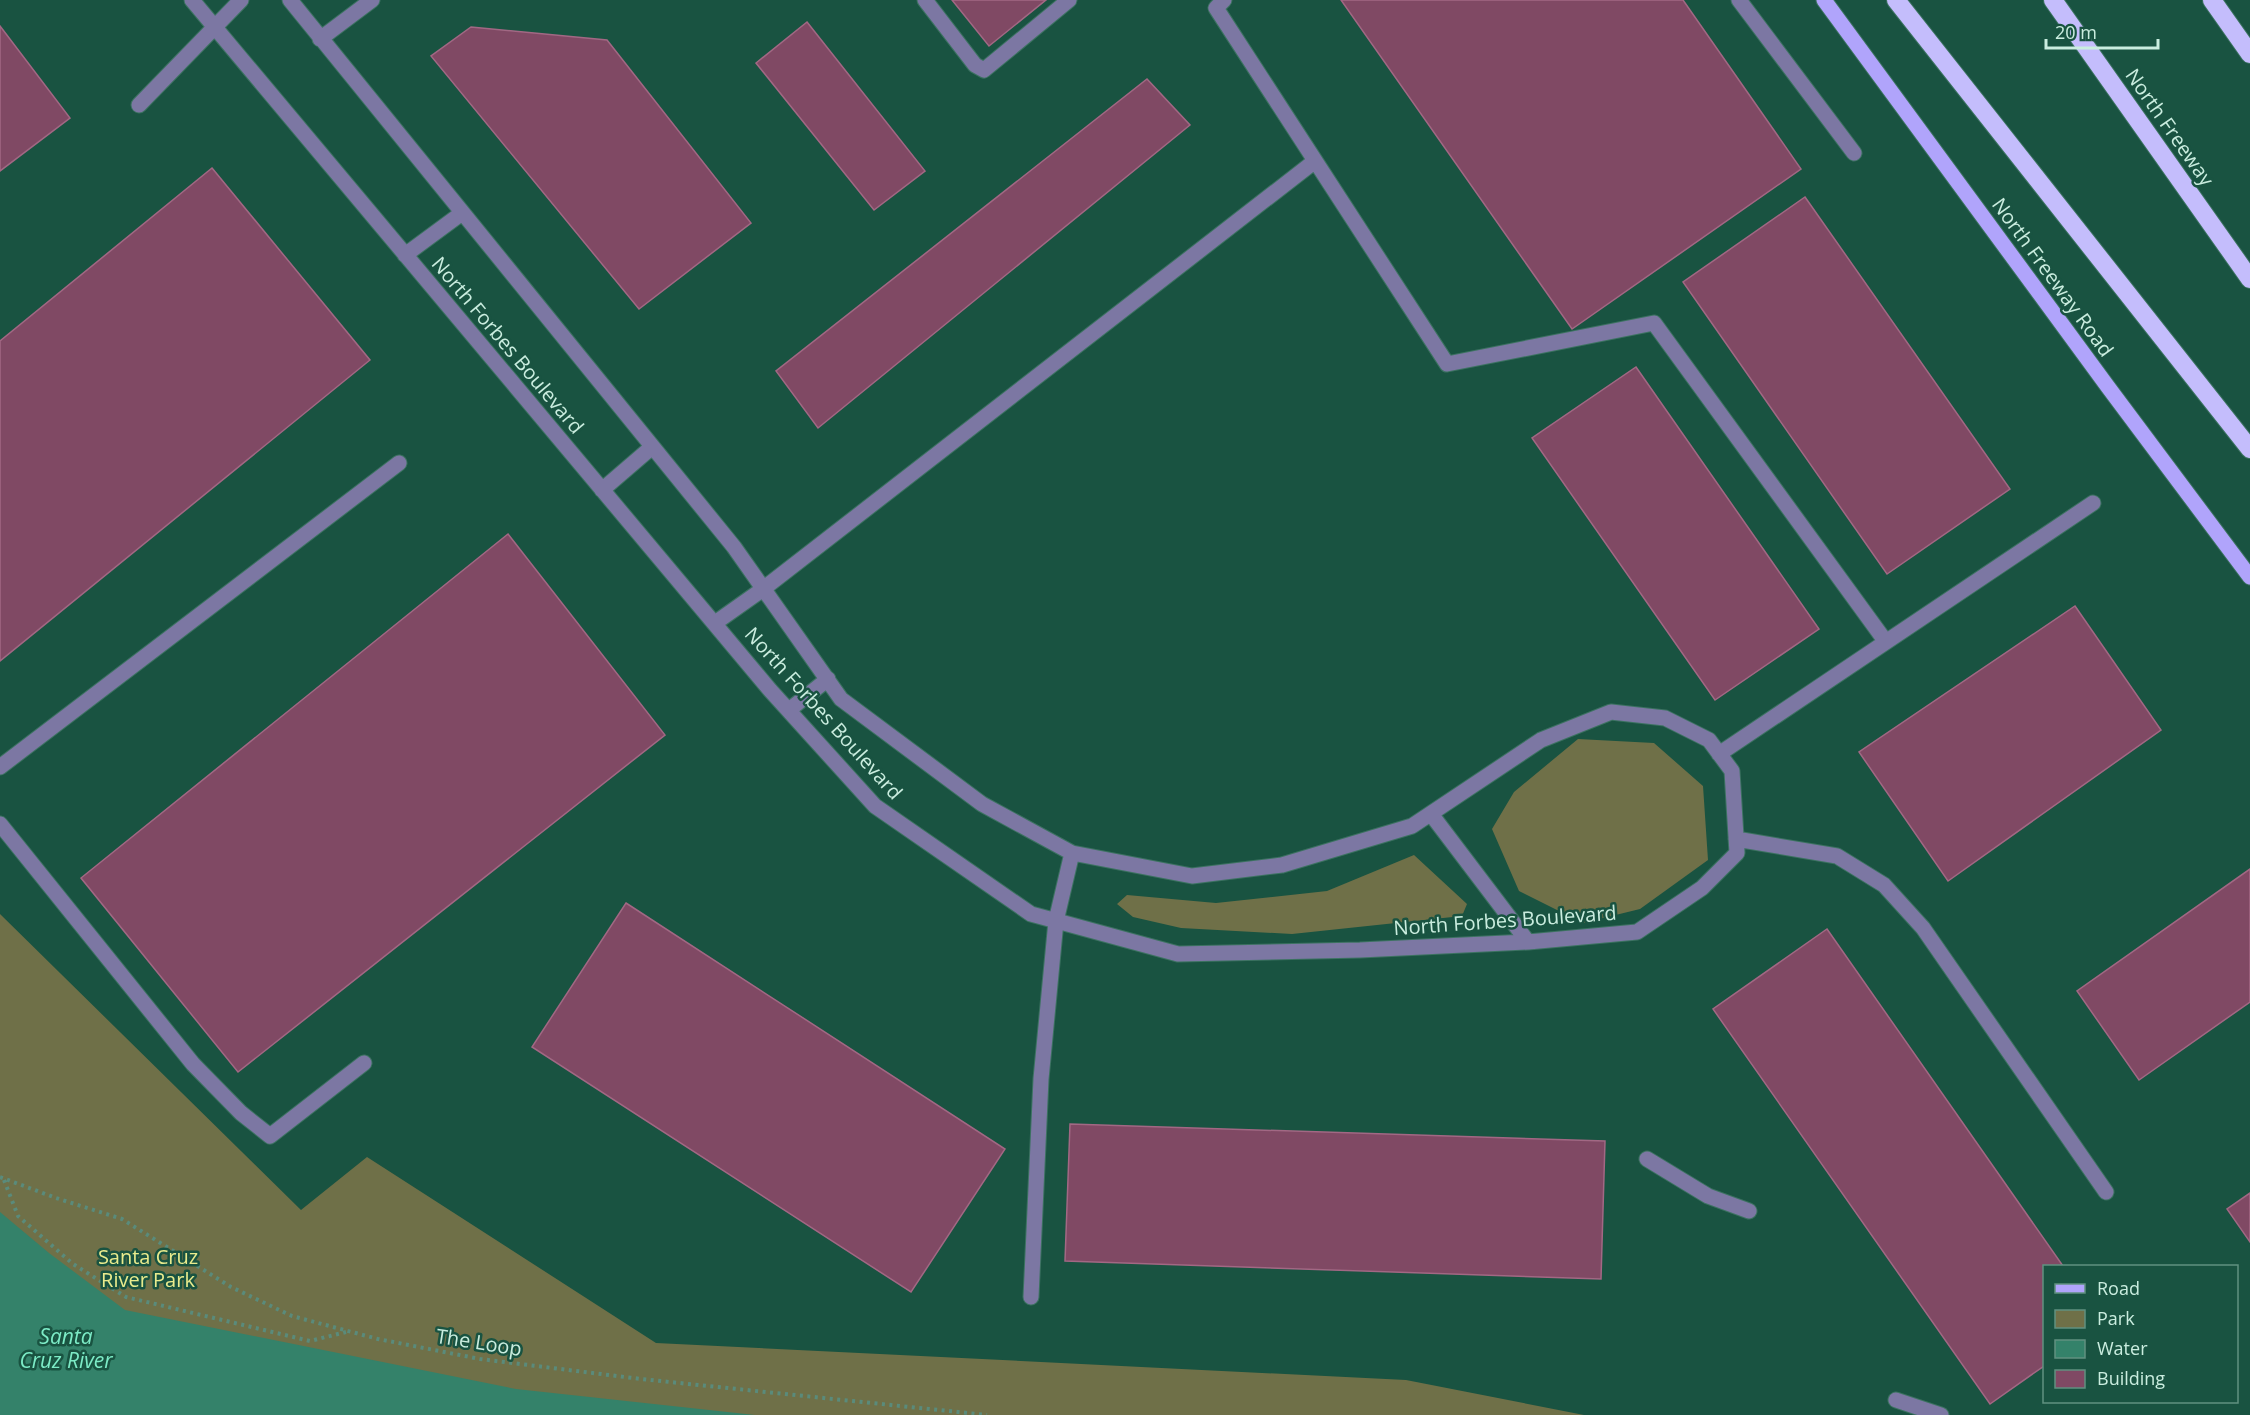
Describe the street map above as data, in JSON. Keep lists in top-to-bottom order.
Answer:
{
  "streets": {
    "highway": ["North Freeway"],
    "main road": ["North Freeway Road"],
    "street": ["North Forbes Boulevard"],
    "path": ["The Loop"]
  },
  "water": ["Santa Cruz River"],
  "parks": ["Santa Cruz River Park"],
  "legend": [
    "Road",
    "Park",
    "Water",
    "Building"
  ],
  "scale_bar": "20 m"
}
